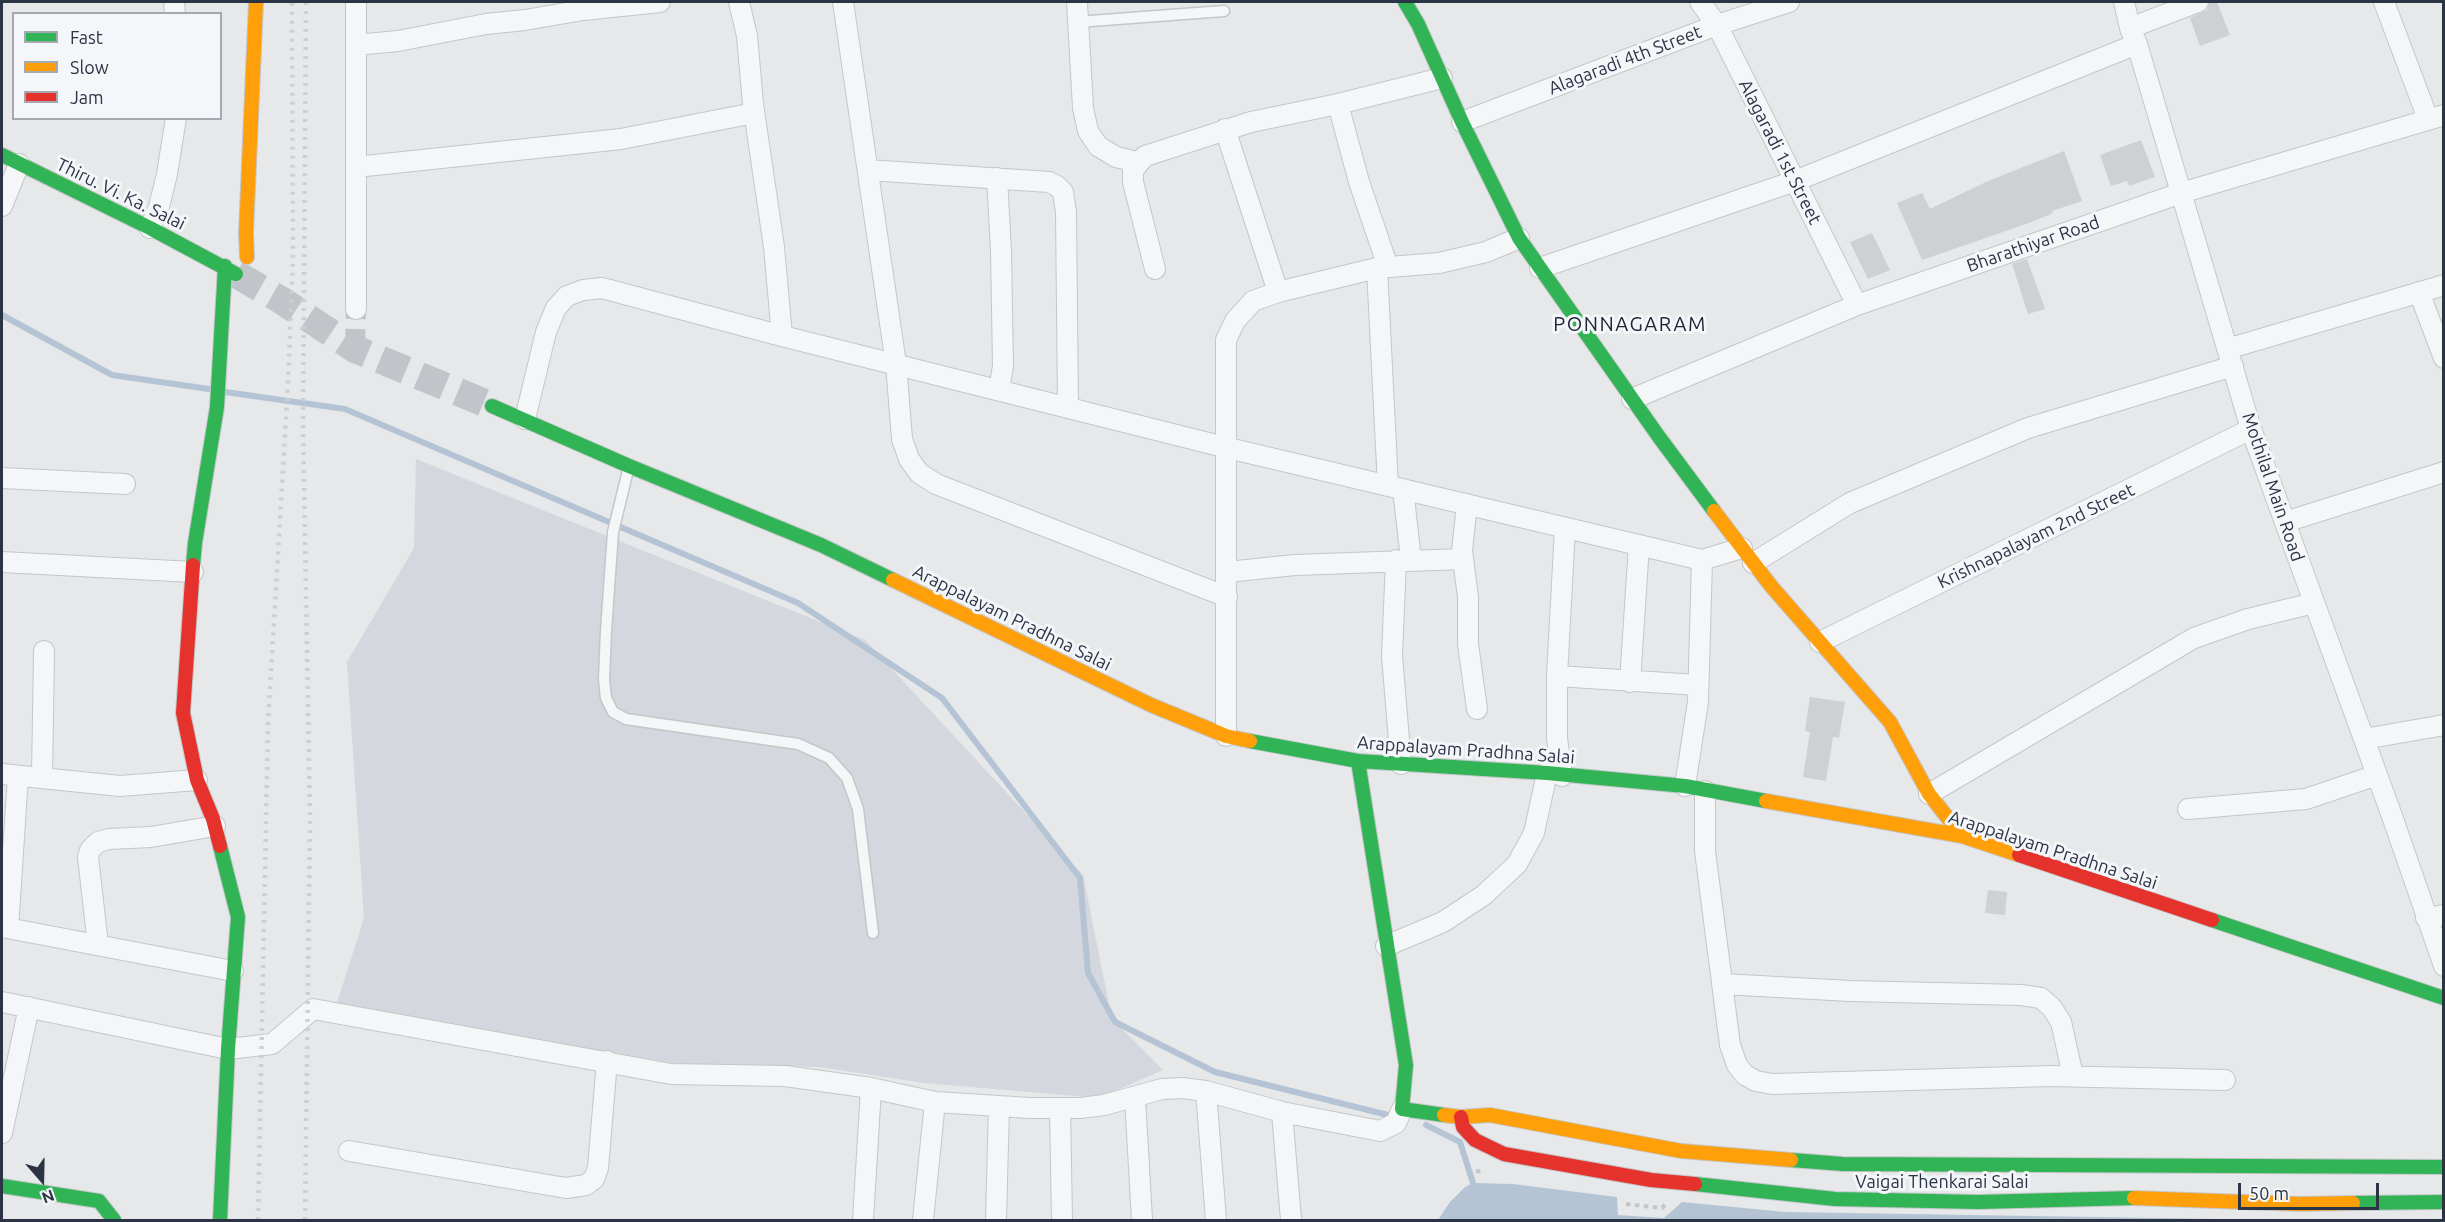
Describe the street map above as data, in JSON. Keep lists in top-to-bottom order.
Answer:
{
  "streets": {
    "street": [
      "Alagaradi 4th Street",
      "Alagaradi 1st Street",
      "Thiru. Vi. Ka. Salai",
      "Bharathiyar Road",
      "Mothilal Main Road",
      "Krishnapalayam 2nd Street",
      "Arappalayam Pradhna Salai",
      "Vaigai Thenkarai Salai"
    ]
  },
  "crossings": [
    ["Alagaradi 4th Street", "Alagaradi 1st Street"],
    ["Alagaradi 1st Street", "Bharathiyar Road"],
    ["Bharathiyar Road", "Mothilal Main Road"],
    ["Mothilal Main Road", "Krishnapalayam 2nd Street"]
  ],
  "districts": ["PONNAGARAM"],
  "legend": ["Fast", "Slow", "Jam"],
  "scale_bar": "50 m",
  "north": "bottom"
}
